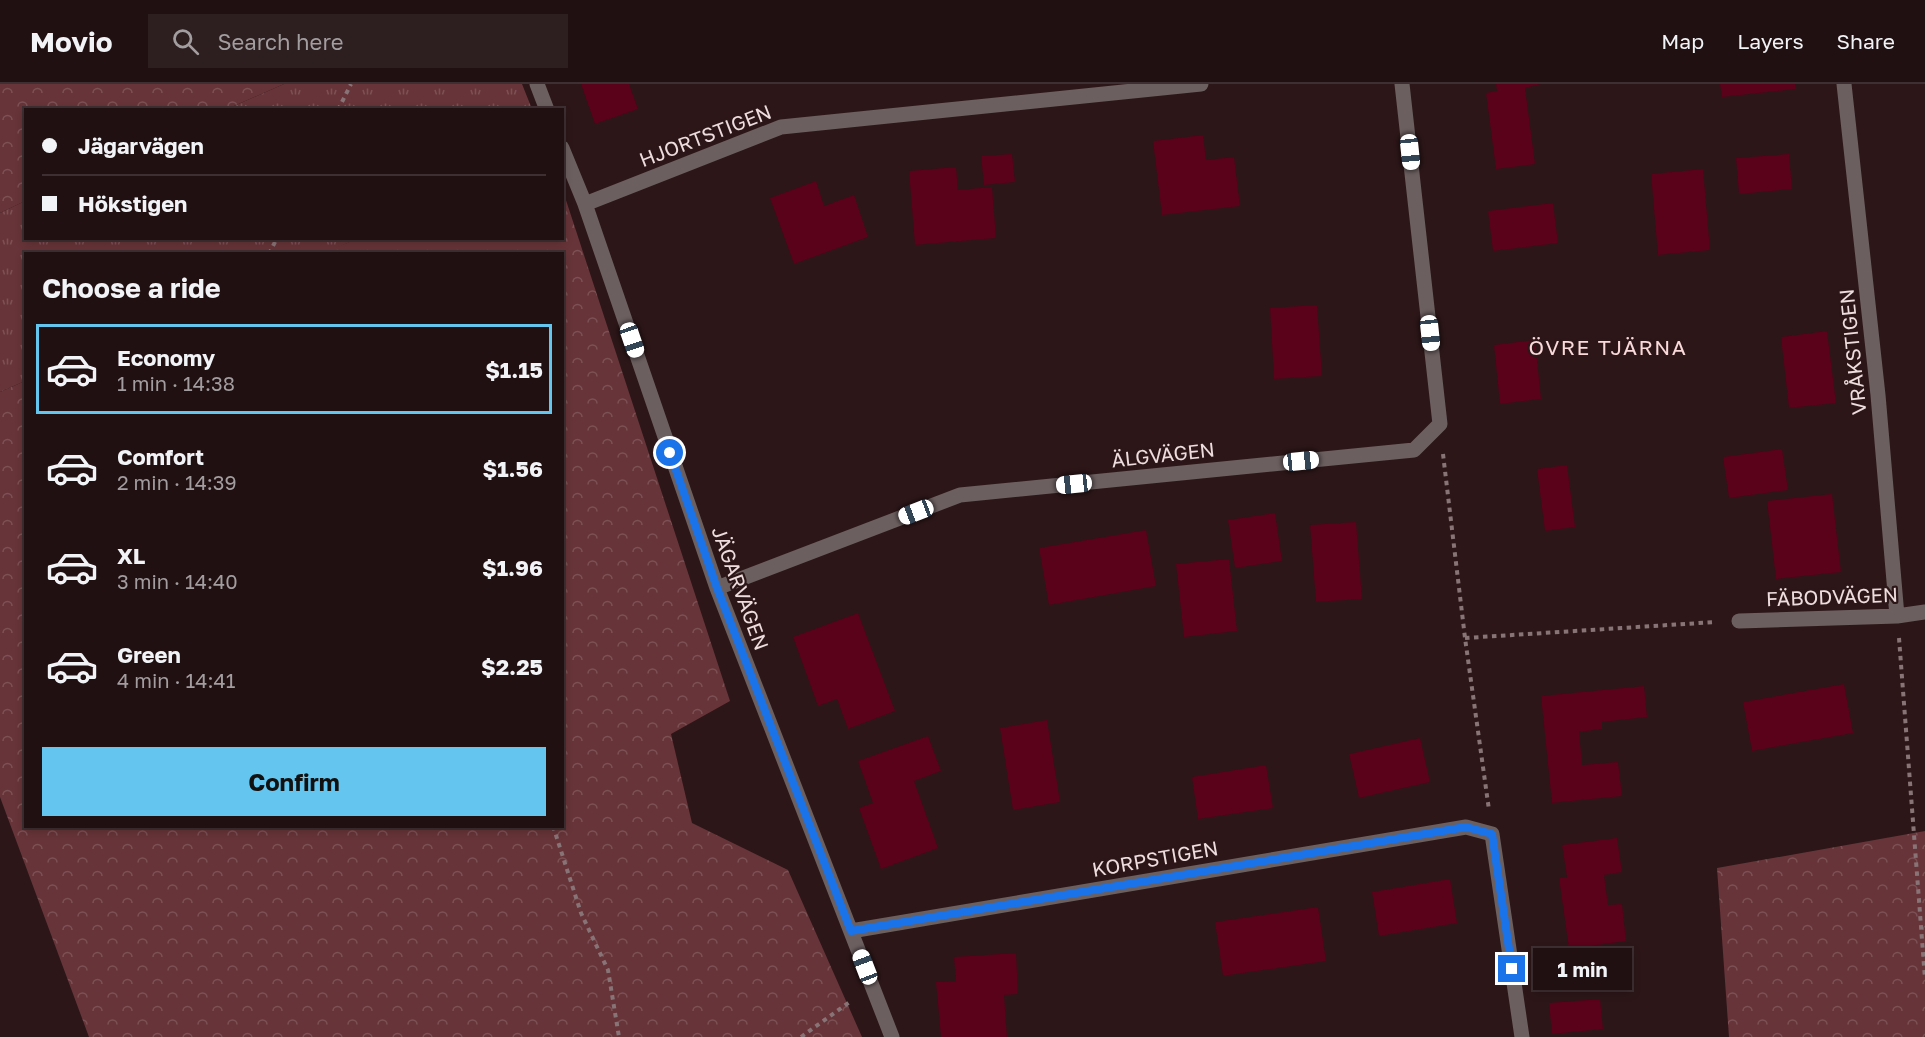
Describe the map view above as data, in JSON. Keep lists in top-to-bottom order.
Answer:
{
  "streets": {
    "street": [
      "HJORTSTIGEN",
      "VRÅKSTIGEN",
      "ÄLGVÄGEN",
      "JÄGARVÄGEN",
      "FÄBODVÄGEN",
      "KORPSTIGEN"
    ]
  },
  "crossings": [
    ["HJORTSTIGEN", "JÄGARVÄGEN"],
    ["VRÅKSTIGEN", "FÄBODVÄGEN"],
    ["ÄLGVÄGEN", "JÄGARVÄGEN"],
    ["JÄGARVÄGEN", "KORPSTIGEN"]
  ],
  "districts": ["ÖVRE TJÄRNA"],
  "page": {
    "header": "Movio",
    "search": "Search here",
    "nav": ["Map", "Layers", "Share"],
    "banner": ["Jägarvägen", "Hökstigen"],
    "heading": "Choose a ride",
    "list": [
      {
        "name": "Economy",
        "note": "1 min · 14:38",
        "value": "$1.15"
      },
      {
        "name": "Comfort",
        "note": "2 min · 14:39",
        "value": "$1.56"
      },
      {
        "name": "XL",
        "note": "3 min · 14:40",
        "value": "$1.96"
      },
      {
        "name": "Green",
        "note": "4 min · 14:41",
        "value": "$2.25"
      }
    ],
    "buttons": "Confirm",
    "bubble": "1 min"
  }
}
